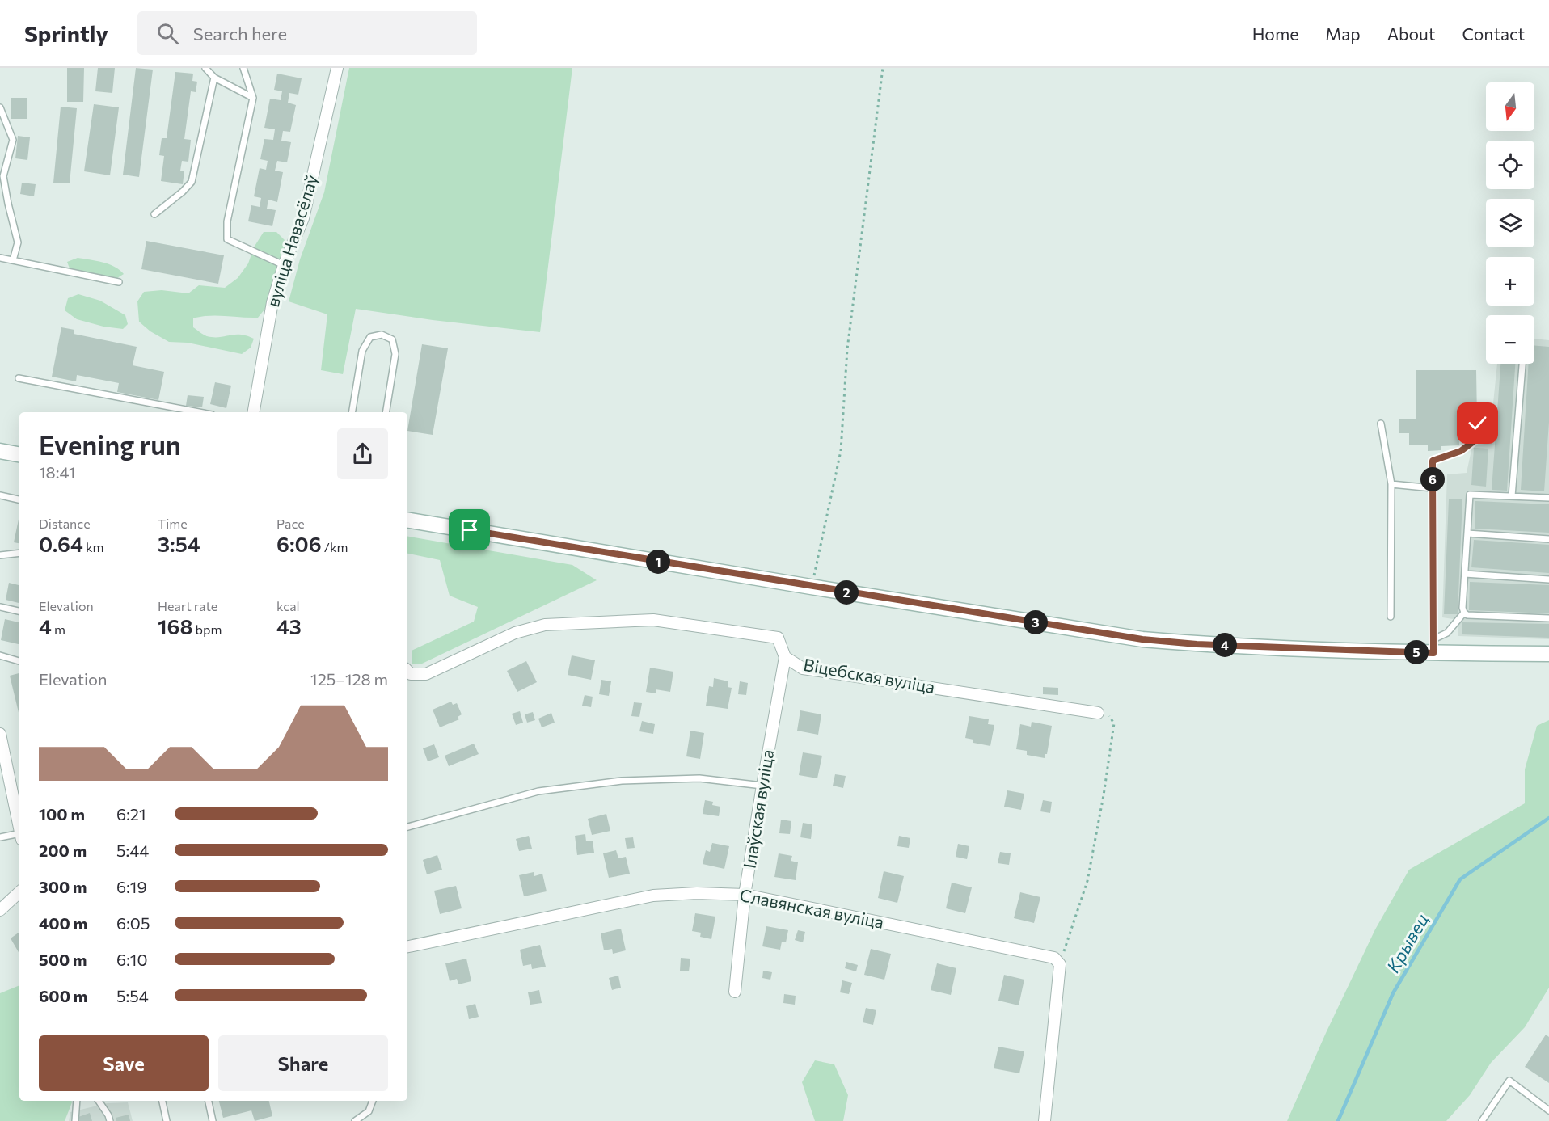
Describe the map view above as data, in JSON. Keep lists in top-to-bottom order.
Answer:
{
  "streets": {
    "street": [
      "вуліца Навасёлаў",
      "Віцебская вуліца",
      "Ілаўская вуліца",
      "Славянская вуліца"
    ]
  },
  "crossings": [
    ["Віцебская вуліца", "Ілаўская вуліца"],
    ["Ілаўская вуліца", "Славянская вуліца"]
  ],
  "water": ["Крывец"],
  "north": "bottom",
  "page": {
    "header": "Sprintly",
    "search": "Search here",
    "nav": [
      "Home",
      "Map",
      "About",
      "Contact"
    ],
    "map_buttons": ["+", "−"],
    "heading": ["Evening run", "18:41"],
    "pins": [
      "6",
      "1",
      "2",
      "3",
      "4",
      "5"
    ],
    "stats": [
      ["Distance", "0.64 km"],
      ["Time", "3:54"],
      ["Pace", "6:06 /km"],
      ["Elevation", "4 m"],
      ["Heart rate", "168 bpm"],
      ["kcal", "43"]
    ],
    "chart": ["Elevation", "125–128 m"],
    "list": [
      {
        "name": "100 m",
        "note": "6:21"
      },
      {
        "name": "200 m",
        "note": "5:44"
      },
      {
        "name": "300 m",
        "note": "6:19"
      },
      {
        "name": "400 m",
        "note": "6:05"
      },
      {
        "name": "500 m",
        "note": "6:10"
      },
      {
        "name": "600 m",
        "note": "5:54"
      }
    ],
    "buttons": ["Save", "Share"]
  }
}
